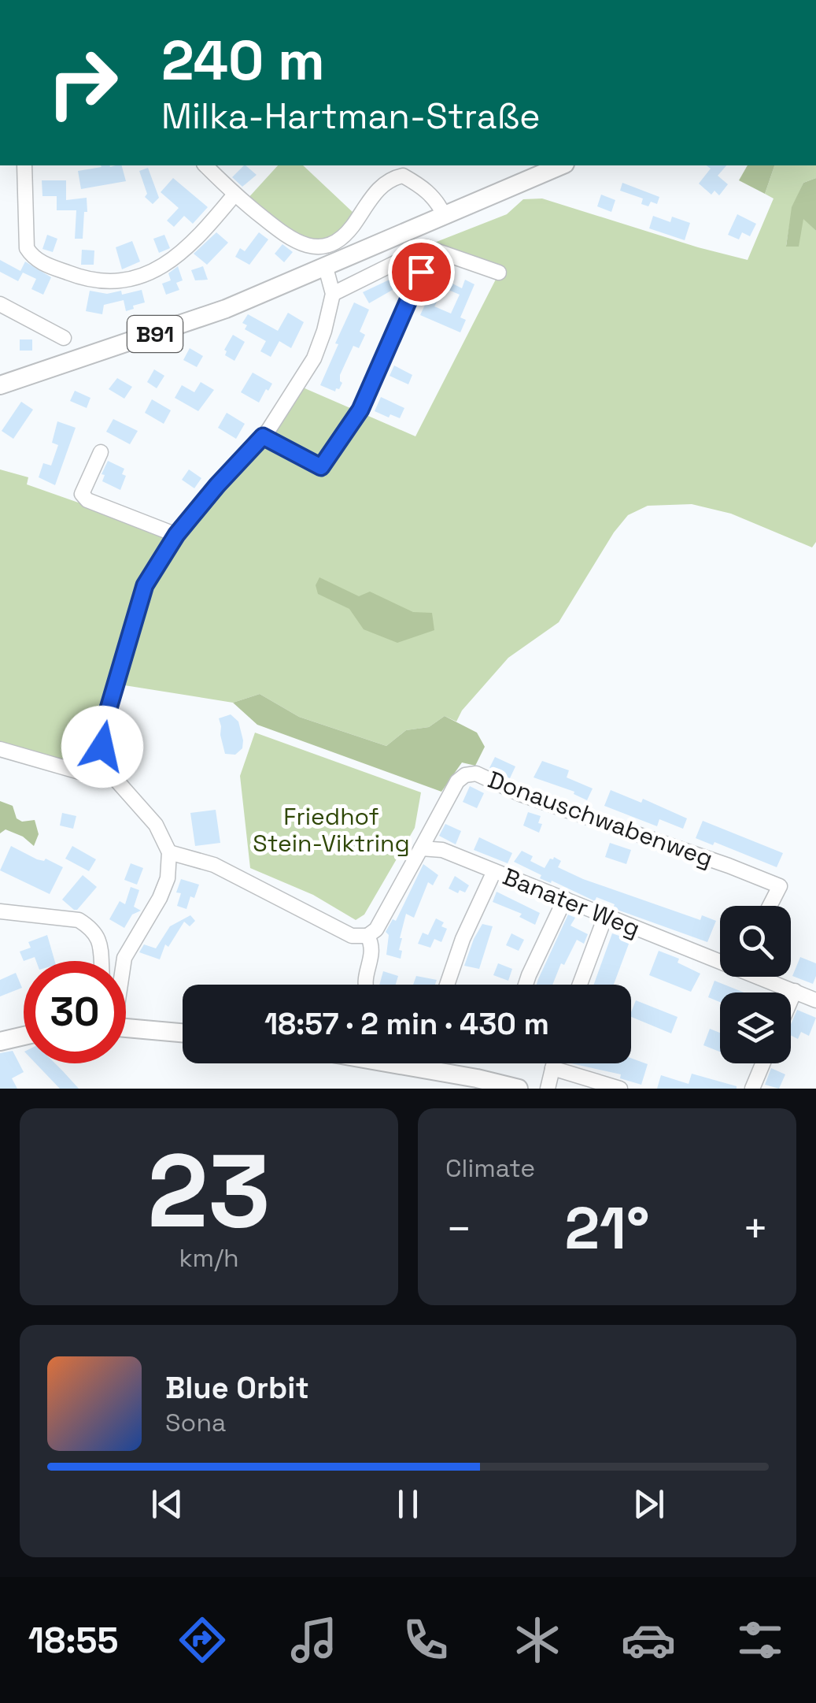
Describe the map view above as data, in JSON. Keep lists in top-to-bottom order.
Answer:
{
  "streets": {
    "main road": ["B91"],
    "street": ["Donauschwabenweg", "Banater Weg"]
  },
  "crossings": [
    ["Donauschwabenweg", "Banater Weg"]
  ],
  "parks": ["Friedhof Stein-Viktring"],
  "page": {
    "turn": ["240 m", "Milka-Hartman-Straße"],
    "limit": "30",
    "trip": "18:57 · 2 min · 430 m",
    "tile": [
      ["23", "km/h"],
      "Climate"
    ],
    "heat": ["−", "21°", "+"],
    "song": ["Blue Orbit", "Sona"],
    "tabs": "18:55"
  }
}
